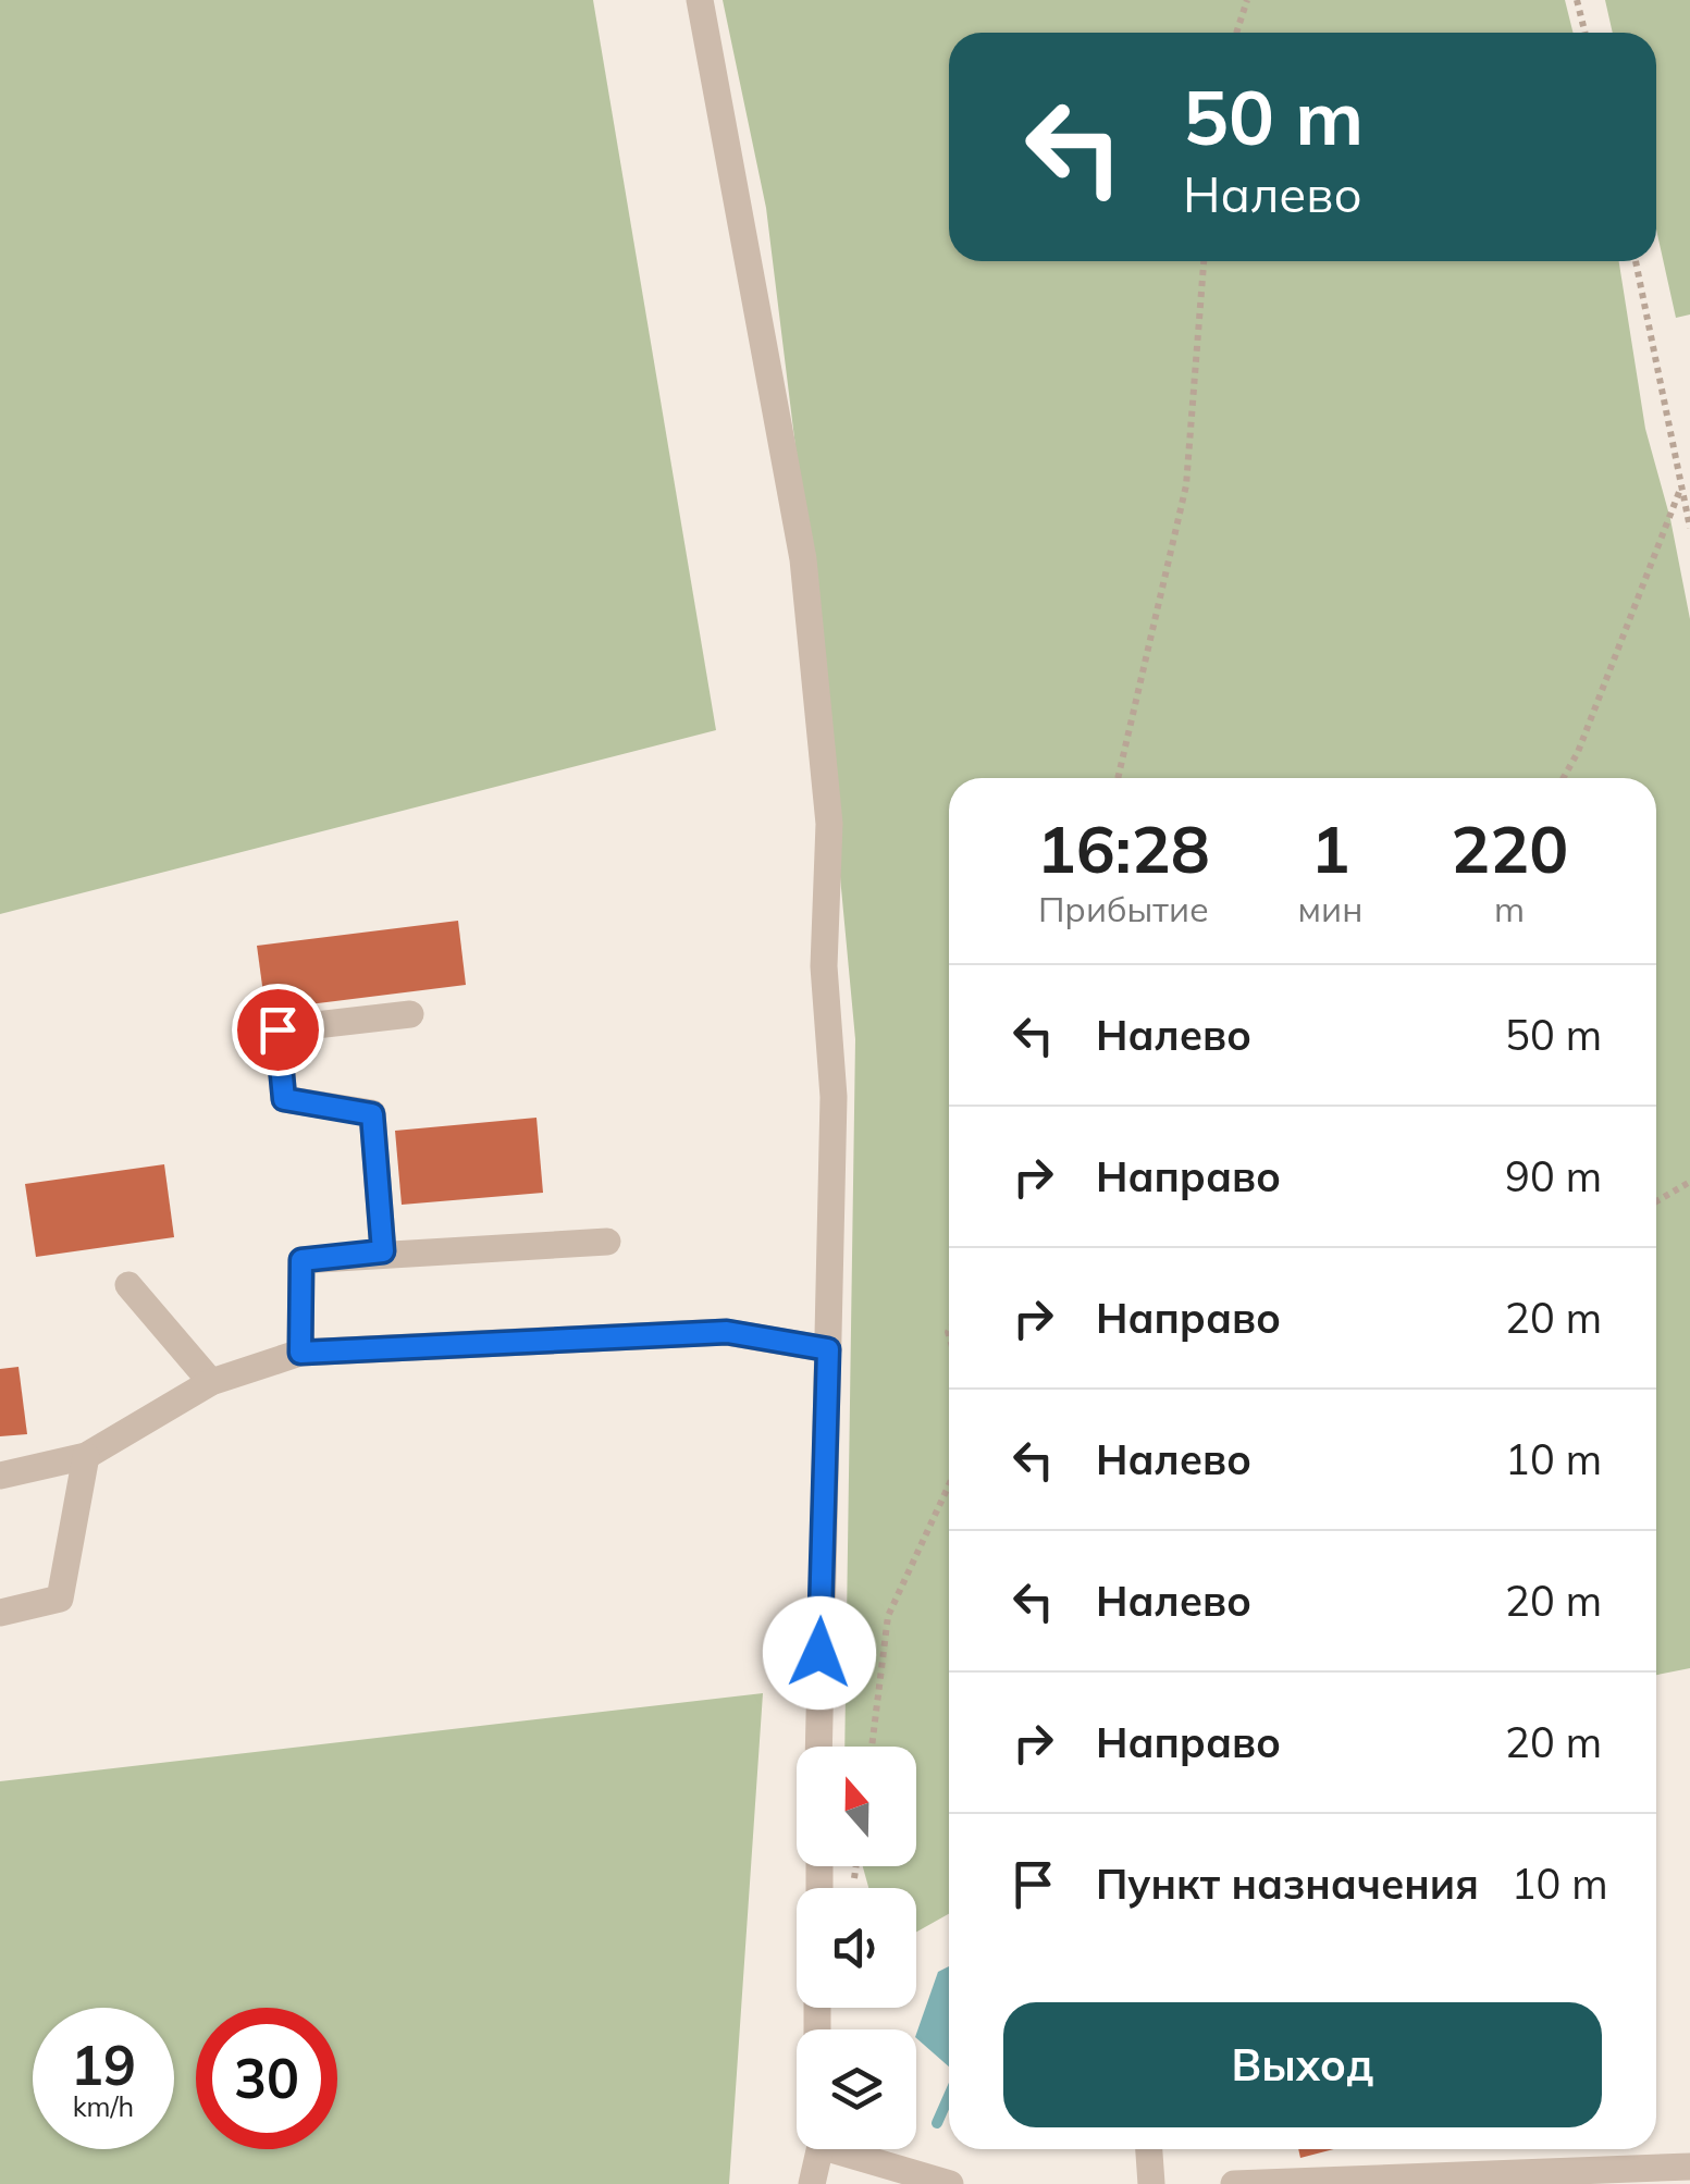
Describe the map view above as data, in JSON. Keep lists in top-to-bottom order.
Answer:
{
  "north": "top",
  "page": {
    "turn": ["50 m", "Налево"],
    "eta": [
      "16:28",
      "Прибытие",
      "1",
      "мин",
      "220",
      "m"
    ],
    "list": [
      {
        "name": "Налево",
        "value": "50 m"
      },
      {
        "name": "Направо",
        "value": "90 m"
      },
      {
        "name": "Направо",
        "value": "20 m"
      },
      {
        "name": "Налево",
        "value": "10 m"
      },
      {
        "name": "Налево",
        "value": "20 m"
      },
      {
        "name": "Направо",
        "value": "20 m"
      },
      {
        "name": "Пункт назначения",
        "value": "10 m"
      }
    ],
    "buttons": "Выход",
    "speed": "19 km/h",
    "limit": "30"
  }
}
